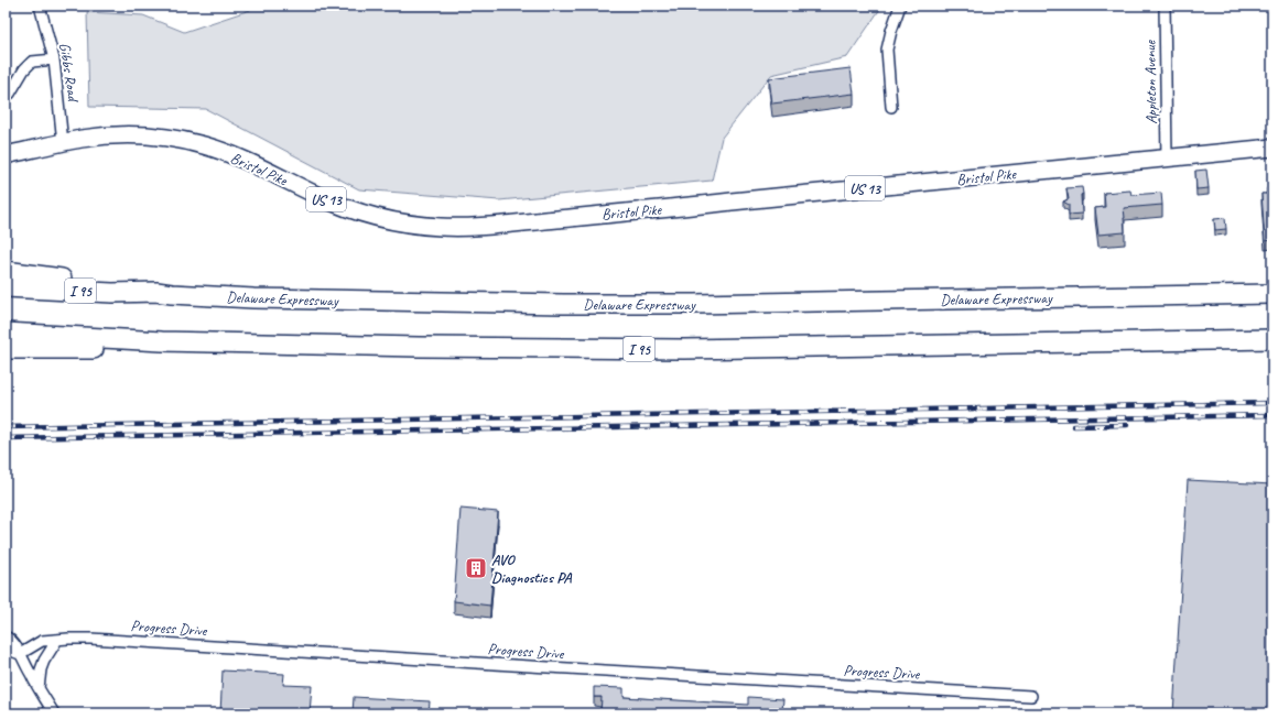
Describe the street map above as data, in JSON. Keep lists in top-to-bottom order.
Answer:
{
  "streets": {
    "highway": ["I 95", "Delaware Expressway"],
    "main road": ["Bristol Pike", "US 13"],
    "street": ["Gibbs Road", "Appleton Avenue", "Progress Drive"]
  },
  "crossings": [
    ["Gibbs Road", "Bristol Pike"],
    ["Appleton Avenue", "Bristol Pike"]
  ],
  "places": {
    "building": ["AVO Diagnostics PA"]
  }
}
